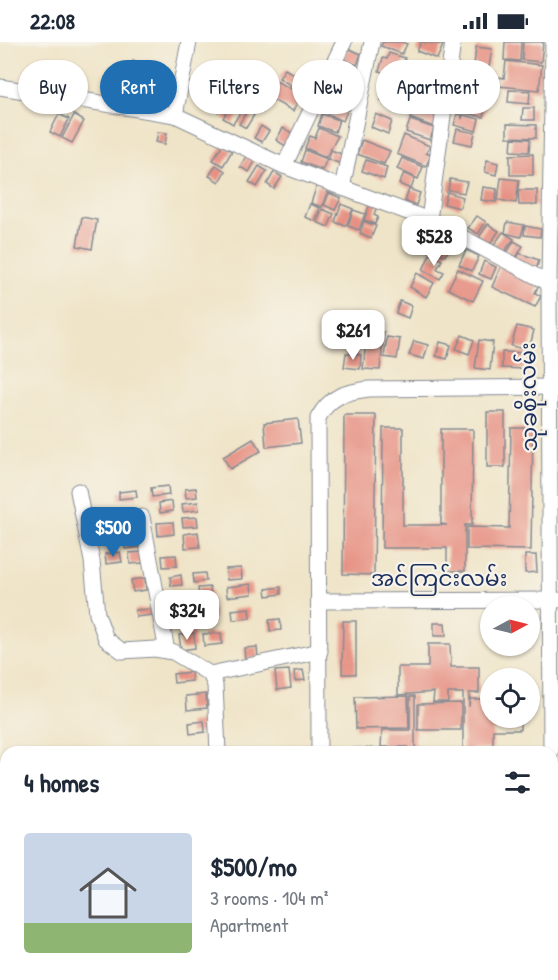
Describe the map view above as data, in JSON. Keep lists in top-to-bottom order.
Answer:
{
  "streets": {
    "street": ["သုခစိုးလမ်း", "အင်ကြင်းလမ်း"]
  },
  "crossings": [
    ["သုခစိုးလမ်း", "အင်ကြင်းလမ်း"]
  ],
  "north": "right",
  "page": {
    "status": "22:08",
    "chip": [
      "Buy",
      "Rent",
      "Filters",
      "New",
      "Apartment"
    ],
    "price": [
      "$528",
      "$261",
      "$500",
      "$324"
    ],
    "heading": "4 homes",
    "list": [
      {
        "name": "$500/mo",
        "note": "3 rooms · 104 m² · Apartment"
      }
    ]
  }
}
